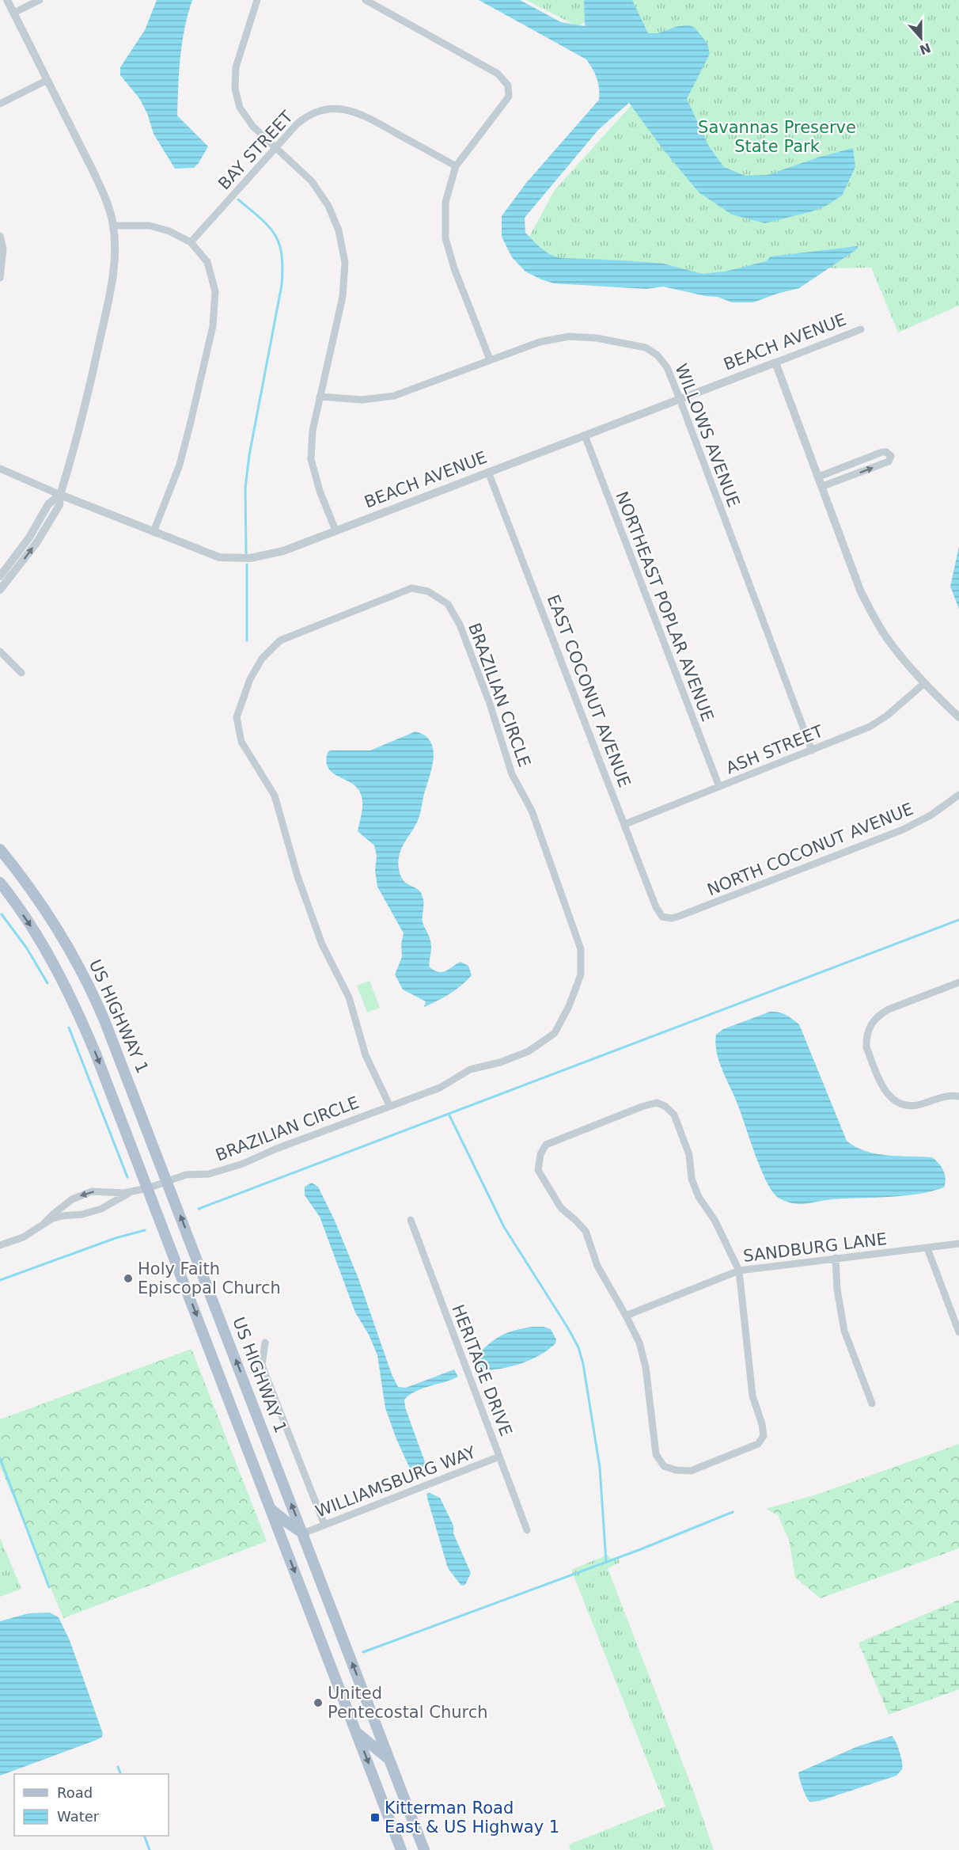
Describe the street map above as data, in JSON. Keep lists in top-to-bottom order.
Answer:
{
  "streets": {
    "main road": ["US HIGHWAY 1"],
    "street": [
      "BAY STREET",
      "BEACH AVENUE",
      "WILLOWS AVENUE",
      "NORTHEAST POPLAR AVENUE",
      "EAST COCONUT AVENUE",
      "BRAZILIAN CIRCLE",
      "ASH STREET",
      "NORTH COCONUT AVENUE",
      "SANDBURG LANE",
      "HERITAGE DRIVE",
      "WILLIAMSBURG WAY"
    ]
  },
  "crossings": [
    ["BEACH AVENUE", "WILLOWS AVENUE"],
    ["BEACH AVENUE", "NORTHEAST POPLAR AVENUE"],
    ["BEACH AVENUE", "EAST COCONUT AVENUE"],
    ["WILLOWS AVENUE", "ASH STREET"],
    ["NORTHEAST POPLAR AVENUE", "ASH STREET"],
    ["EAST COCONUT AVENUE", "ASH STREET"],
    ["EAST COCONUT AVENUE", "NORTH COCONUT AVENUE"],
    ["BRAZILIAN CIRCLE", "US HIGHWAY 1"],
    ["US HIGHWAY 1", "WILLIAMSBURG WAY"],
    ["HERITAGE DRIVE", "WILLIAMSBURG WAY"]
  ],
  "parks": ["Savannas Preserve State Park"],
  "places": {
    "other": ["Holy Faith Episcopal Church", "United Pentecostal Church"],
    "transit": ["Kitterman Road East & US Highway 1"]
  },
  "legend": ["Road", "Water"],
  "north": "bottom"
}
